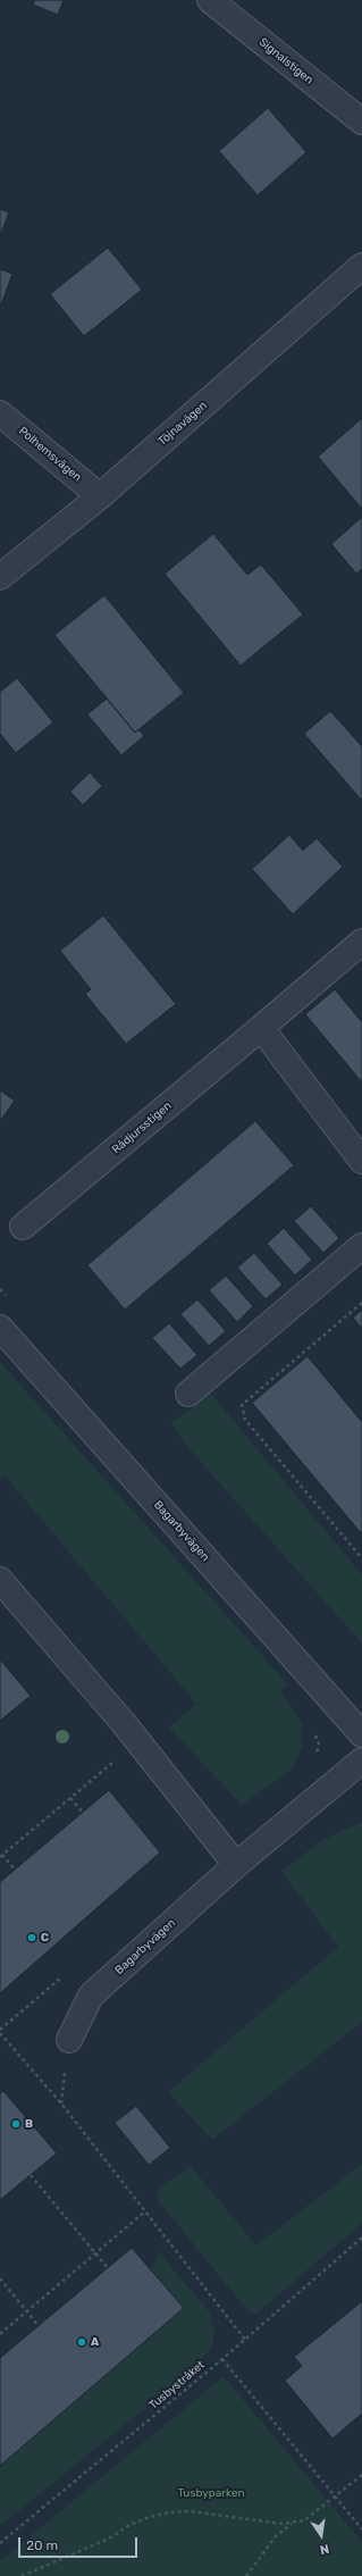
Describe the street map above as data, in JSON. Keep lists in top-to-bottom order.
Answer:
{
  "streets": {
    "street": [
      "Signalstigen",
      "Töjnavägen",
      "Polhemsvägen",
      "Rådjursstigen",
      "Bagarbyvägen"
    ],
    "path": ["Tusbystråket"]
  },
  "crossings": [
    ["Töjnavägen", "Polhemsvägen"]
  ],
  "parks": ["Tusbyparken"],
  "places": ["C", "B", "A"],
  "scale_bar": "20 m",
  "north": "bottom"
}
